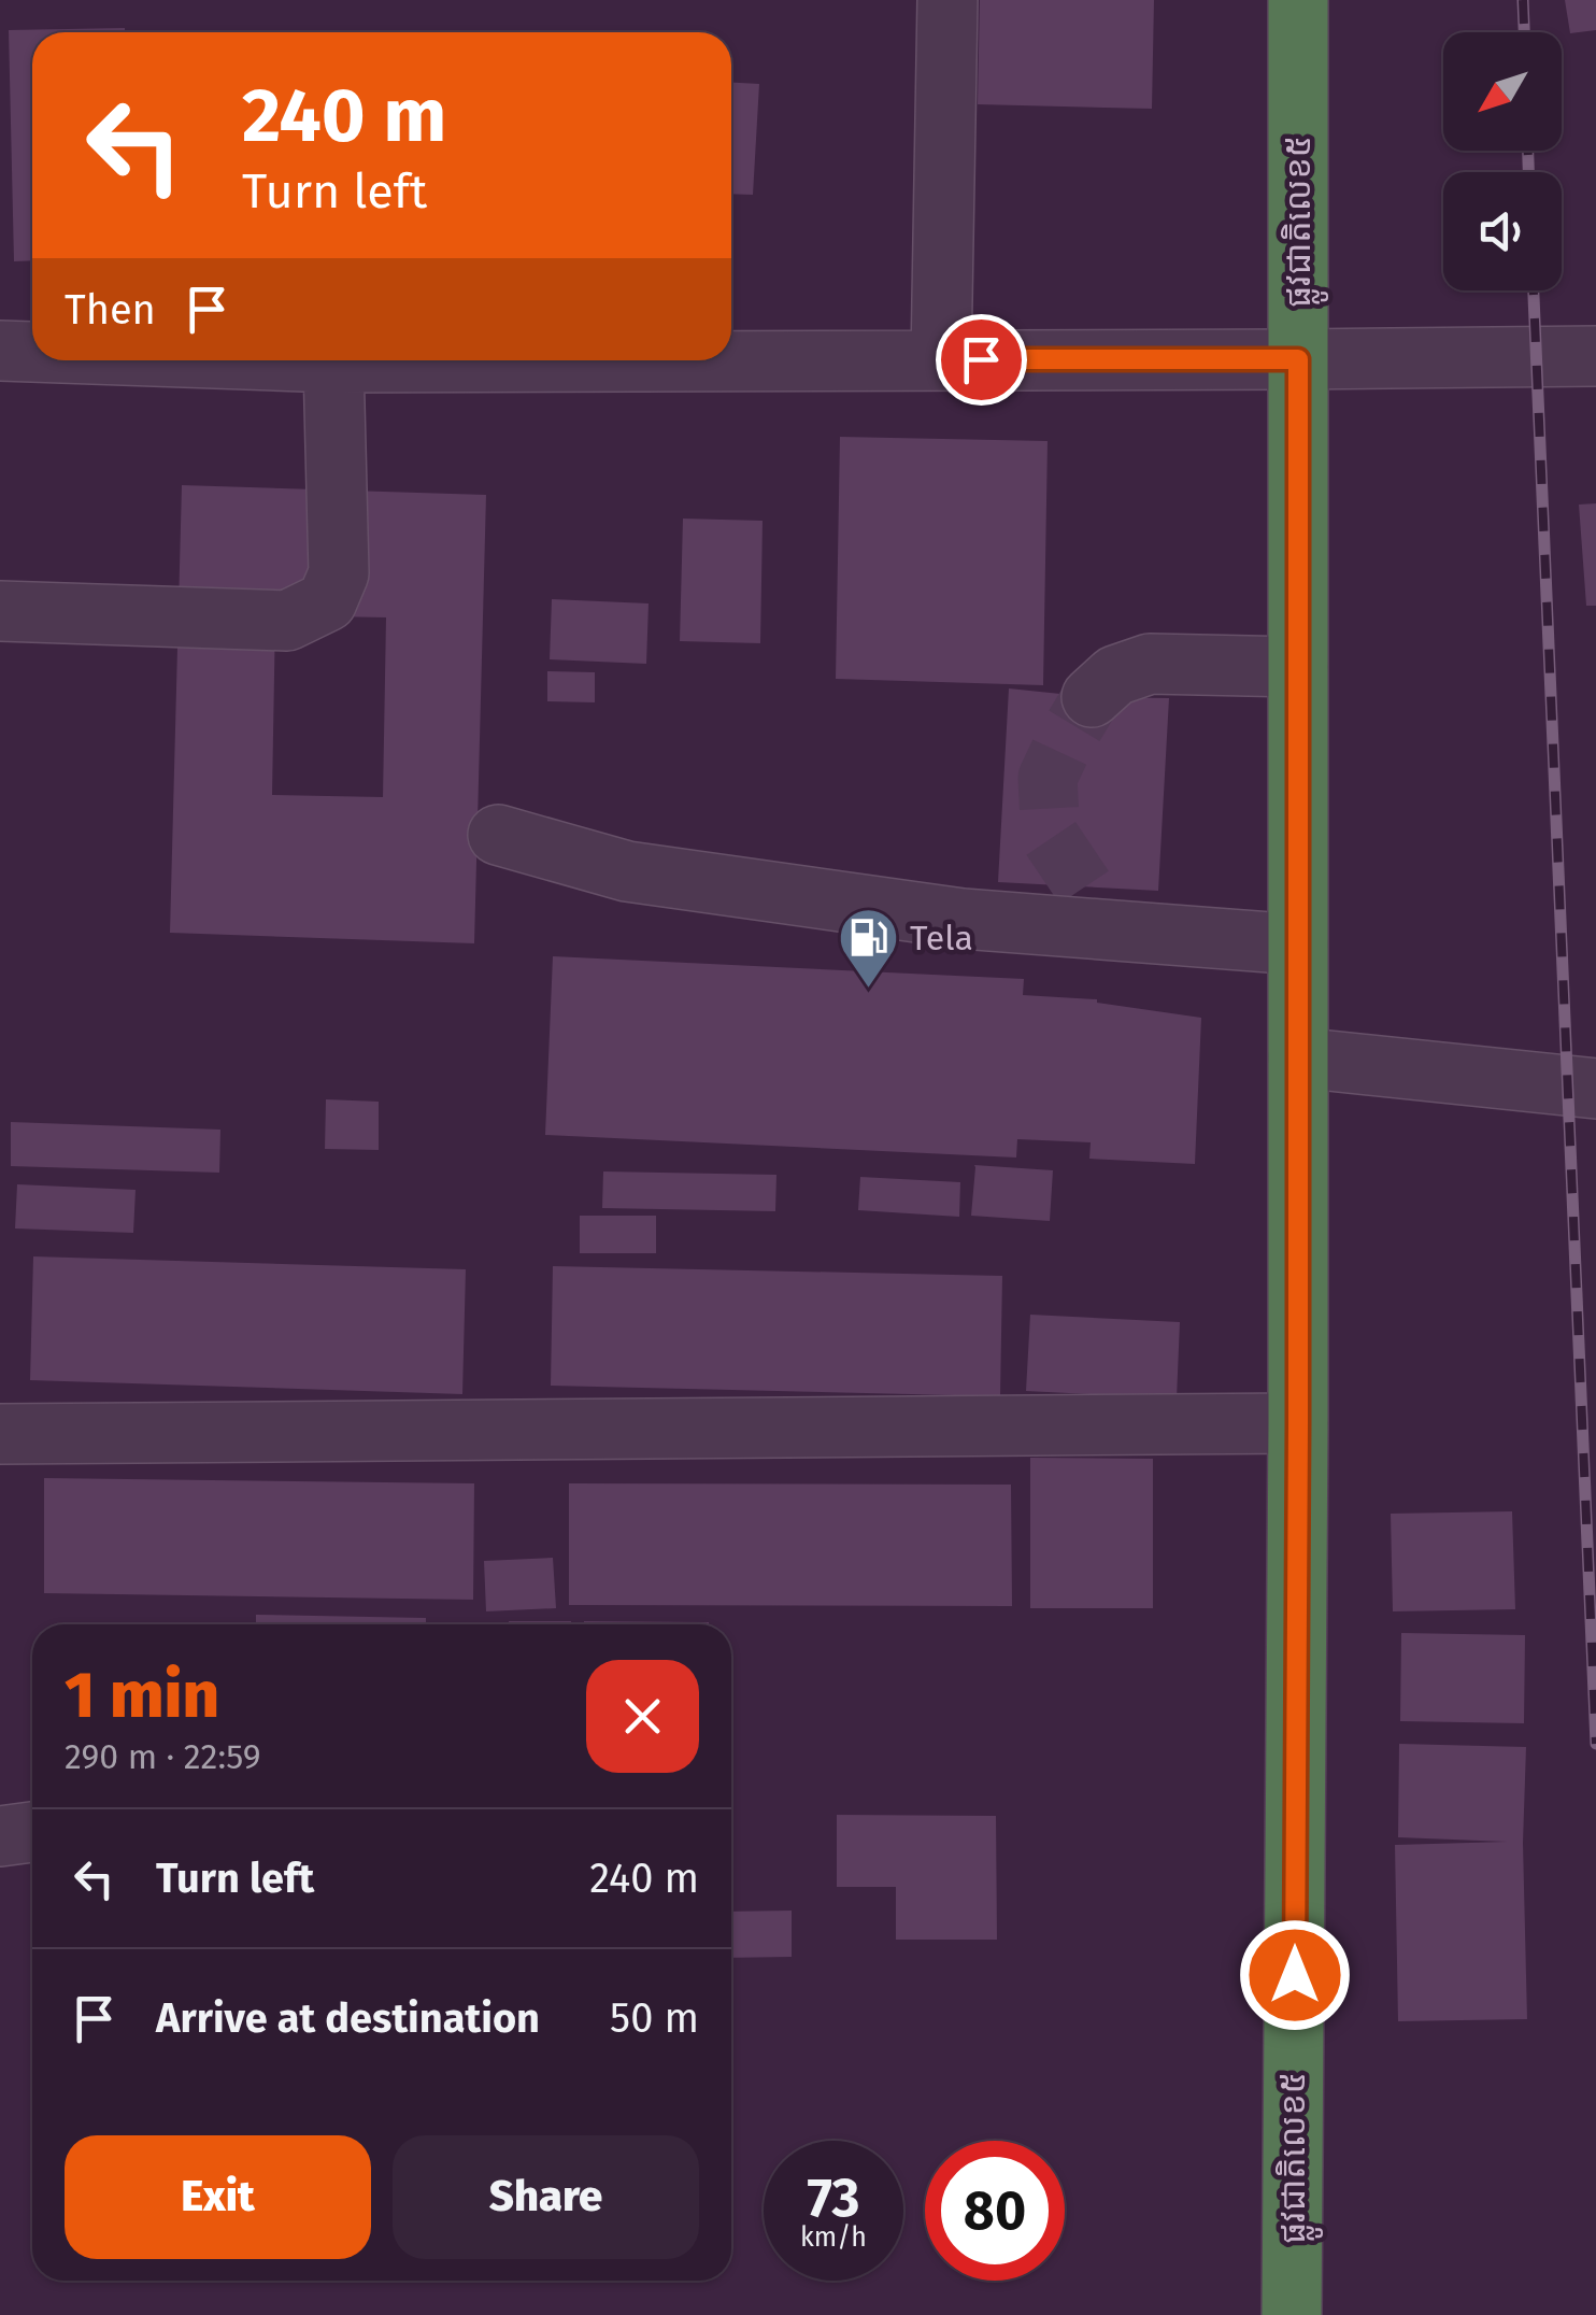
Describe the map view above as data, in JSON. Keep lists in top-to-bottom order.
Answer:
{
  "streets": {
    "highway": ["ផ្លូវជាតិលេខ៥"]
  },
  "places": {
    "fuel station": ["Tela"]
  },
  "north": "bottom left",
  "page": {
    "turn": ["240 m", "Turn left"],
    "then": "Then",
    "heading": ["1 min", "290 m · 22:59"],
    "list": [
      {
        "name": "Turn left",
        "value": "240 m"
      },
      {
        "name": "Arrive at destination",
        "value": "50 m"
      }
    ],
    "buttons": ["Exit", "Share"],
    "speed": "73 km/h",
    "limit": "80"
  }
}
